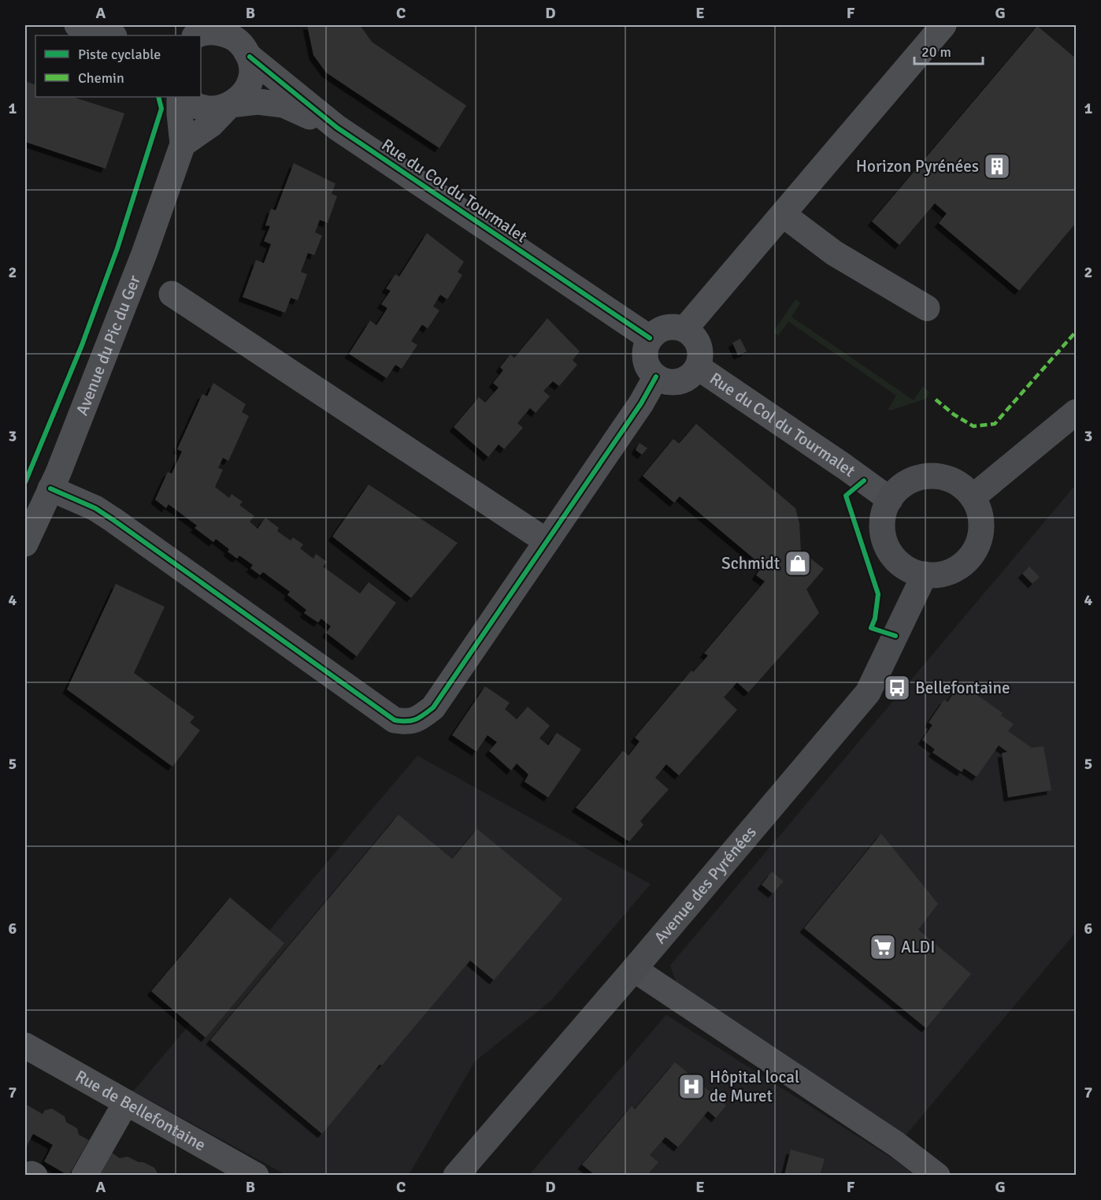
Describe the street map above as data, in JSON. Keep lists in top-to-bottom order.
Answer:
{
  "streets": {
    "main road": ["Avenue des Pyrénées"],
    "street": ["Rue du Col du Tourmalet", "Avenue du Pic du Ger", "Rue de Bellefontaine"]
  },
  "crossings": [
    ["Rue du Col du Tourmalet", "Avenue des Pyrénées"]
  ],
  "places": {
    "building": ["Horizon Pyrénées"],
    "shop": ["Schmidt"],
    "bus stop": ["Bellefontaine"],
    "supermarket": ["ALDI"],
    "hospital": ["Hôpital local de Muret"]
  },
  "legend": ["Piste cyclable", "Chemin"],
  "scale_bar": "20 m",
  "grid": {
    "columns": [
      "A",
      "B",
      "C",
      "D",
      "E",
      "F",
      "G"
    ],
    "rows": [
      "1",
      "2",
      "3",
      "4",
      "5",
      "6",
      "7"
    ]
  }
}
